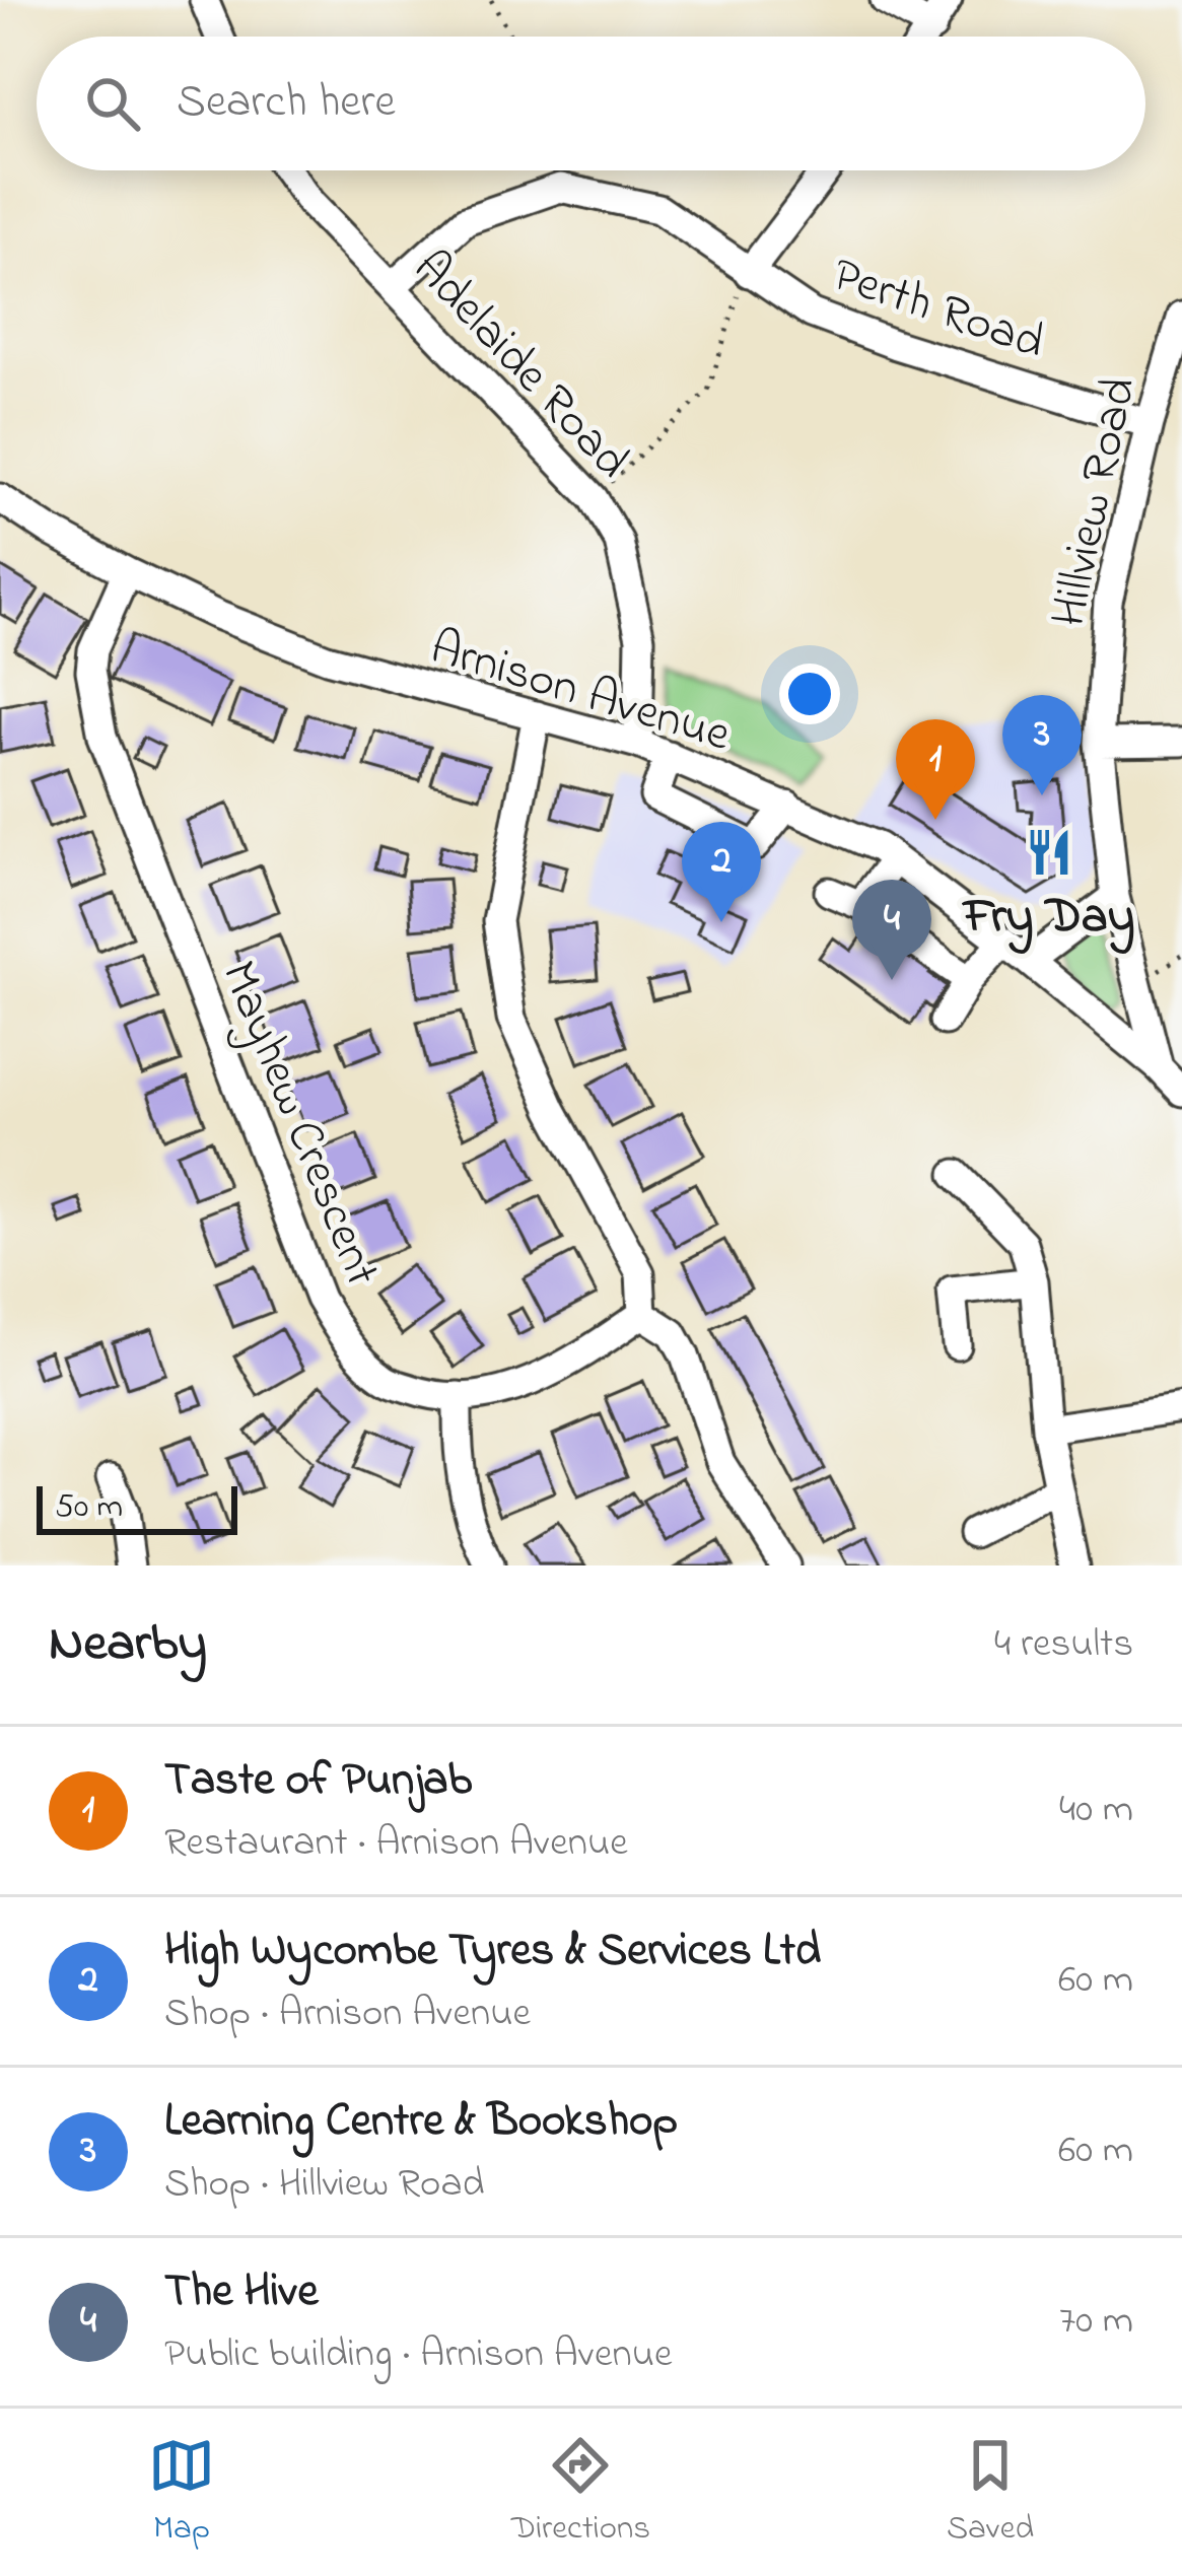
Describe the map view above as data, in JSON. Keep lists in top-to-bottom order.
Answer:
{
  "streets": {
    "street": [
      "Perth Road",
      "Adelaide Road",
      "Hillview Road",
      "Arnison Avenue",
      "Mayhew Crescent"
    ]
  },
  "crossings": [
    ["Perth Road", "Adelaide Road"],
    ["Perth Road", "Hillview Road"],
    ["Adelaide Road", "Arnison Avenue"],
    ["Hillview Road", "Arnison Avenue"],
    ["Arnison Avenue", "Mayhew Crescent"]
  ],
  "places": {
    "restaurant": ["Fry Day"]
  },
  "scale_bar": "50 m",
  "page": {
    "search": "Search here",
    "pins": [
      "3",
      "1",
      "2",
      "4"
    ],
    "scale": "50 m",
    "heading": ["Nearby", "4 results"],
    "list": [
      {
        "mark": "1",
        "name": "Taste of Punjab",
        "note": "Restaurant · Arnison Avenue",
        "value": "40 m"
      },
      {
        "mark": "2",
        "name": "High Wycombe Tyres & Services Ltd",
        "note": "Shop · Arnison Avenue",
        "value": "60 m"
      },
      {
        "mark": "3",
        "name": "Learning Centre & Bookshop",
        "note": "Shop · Hillview Road",
        "value": "60 m"
      },
      {
        "mark": "4",
        "name": "The Hive",
        "note": "Public building · Arnison Avenue",
        "value": "70 m"
      }
    ],
    "nav": ["Map", "Directions", "Saved"]
  }
}
